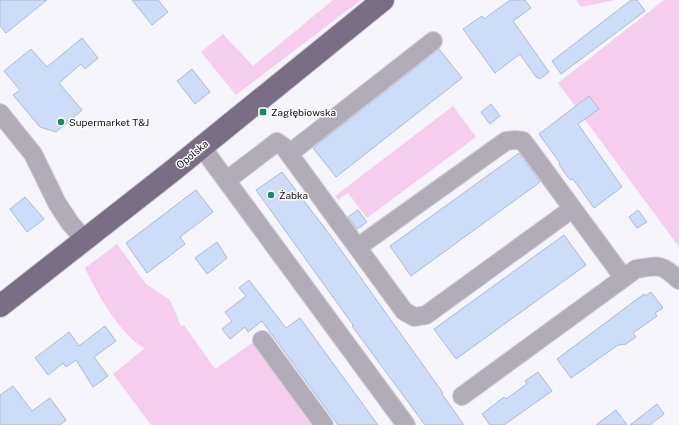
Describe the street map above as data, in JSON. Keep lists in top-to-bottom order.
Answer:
{
  "streets": {
    "main road": ["Opolska"]
  },
  "places": {
    "transit": ["Zagłębiowska"],
    "other": ["Supermarket T&J", "Żabka"]
  }
}
